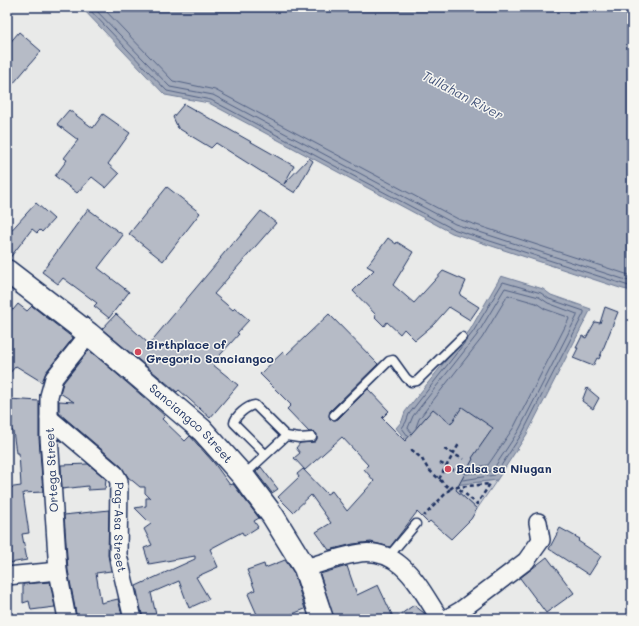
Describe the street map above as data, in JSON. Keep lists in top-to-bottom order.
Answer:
{
  "streets": {
    "main road": ["Sanciangco Street"],
    "street": ["Ortega Street", "Pag-Asa Street"]
  },
  "crossings": [
    ["Sanciangco Street", "Ortega Street"],
    ["Ortega Street", "Pag-Asa Street"]
  ],
  "water": ["Tullahan River"],
  "places": ["Birthplace of Gregorio Sanciangco", "Balsa sa Niugan"]
}
